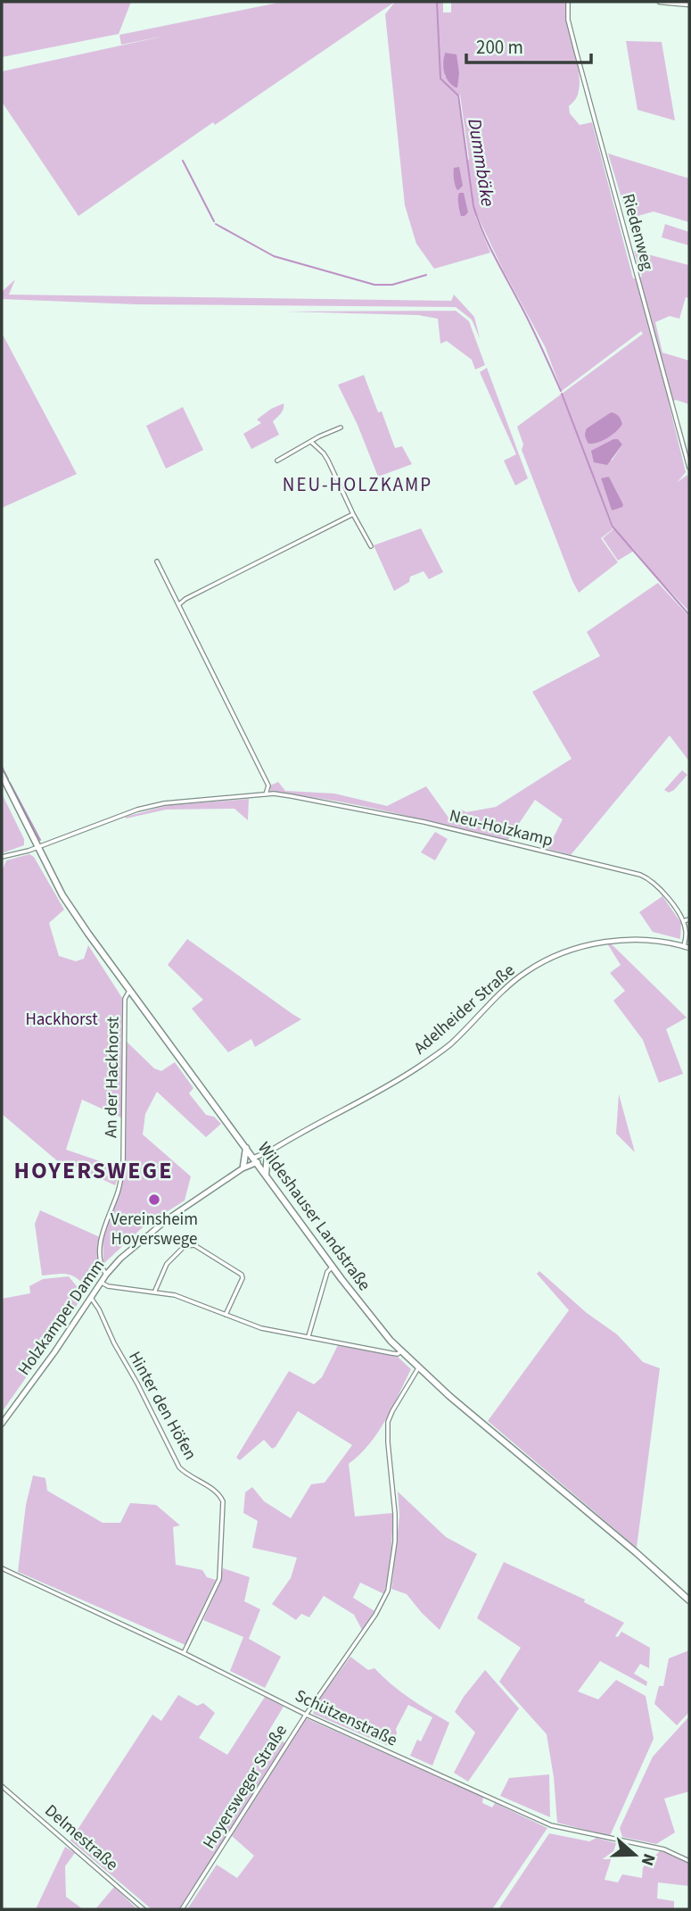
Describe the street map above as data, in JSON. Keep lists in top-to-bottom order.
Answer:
{
  "streets": {
    "main road": ["Wildeshauser Landstraße", "Holzkamper Damm"],
    "street": [
      "Riedenweg",
      "Neu-Holzkamp",
      "Adelheider Straße",
      "An der Hackhorst",
      "Hinter den Höfen",
      "Schützenstraße",
      "Hoyersweger Straße",
      "Delmestraße"
    ]
  },
  "crossings": [
    ["Neu-Holzkamp", "Wildeshauser Landstraße"],
    ["Adelheider Straße", "Wildeshauser Landstraße"],
    ["Adelheider Straße", "Holzkamper Damm"],
    ["An der Hackhorst", "Wildeshauser Landstraße"],
    ["An der Hackhorst", "Holzkamper Damm"],
    ["Wildeshauser Landstraße", "Holzkamper Damm"],
    ["Wildeshauser Landstraße", "Hoyersweger Straße"],
    ["Holzkamper Damm", "Hinter den Höfen"],
    ["Hinter den Höfen", "Schützenstraße"],
    ["Schützenstraße", "Hoyersweger Straße"]
  ],
  "districts": ["NEU-HOLZKAMP", "HOYERSWEGE"],
  "water": ["Dummbäke"],
  "parks": ["Hackhorst"],
  "places": ["Vereinsheim Hoyerswege"],
  "scale_bar": "200 m",
  "north": "right"
}
